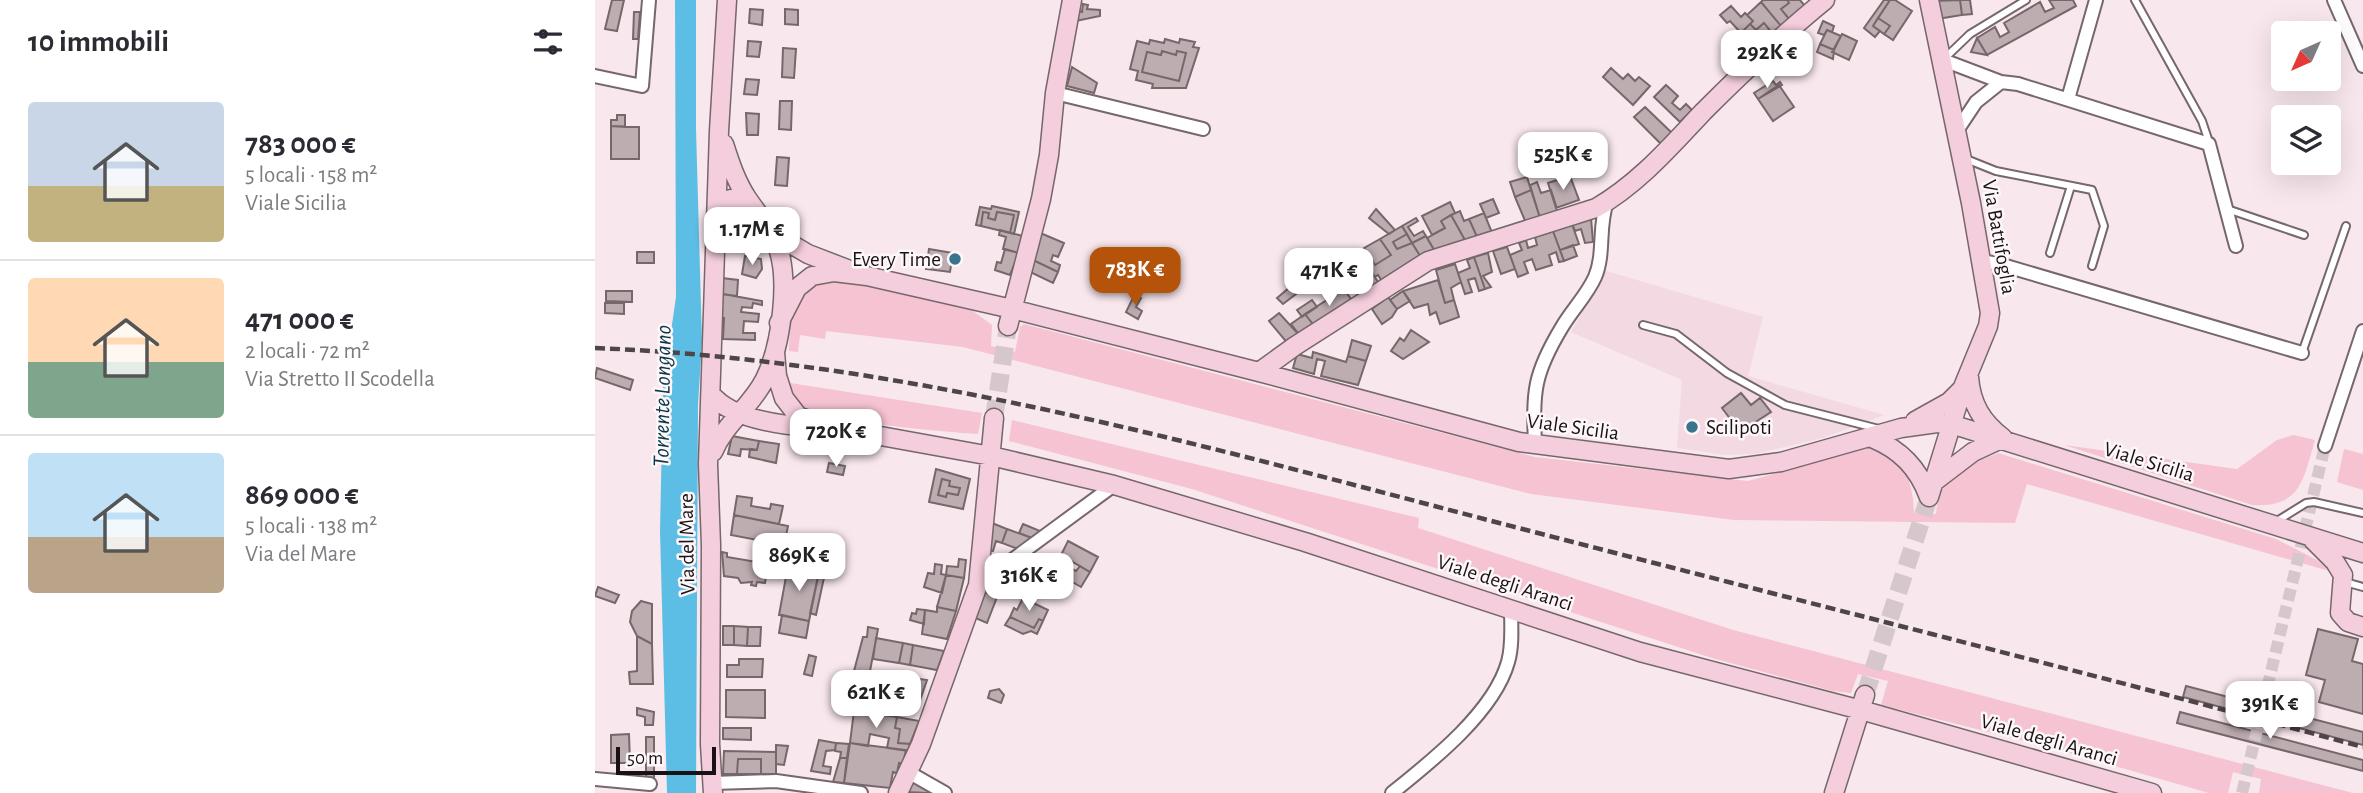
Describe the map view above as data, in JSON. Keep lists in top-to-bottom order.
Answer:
{
  "streets": {
    "street": [
      "Via Battifoglia",
      "Viale Sicilia",
      "Via del Mare",
      "Viale degli Aranci"
    ]
  },
  "crossings": [
    ["Via Battifoglia", "Viale Sicilia"]
  ],
  "water": ["Torrente Longano"],
  "places": ["Every Time", "Scilipoti"],
  "scale_bar": "50 m",
  "north": "bottom left",
  "page": {
    "heading": "10 immobili",
    "price": [
      "292K €",
      "525K €",
      "1.17M €",
      "783K €",
      "471K €",
      "720K €",
      "869K €",
      "316K €",
      "621K €",
      "391K €"
    ],
    "list": [
      {
        "name": "783 000 €",
        "note": "5 locali · 158 m² · Viale Sicilia"
      },
      {
        "name": "471 000 €",
        "note": "2 locali · 72 m² · Via Stretto II Scodella"
      },
      {
        "name": "869 000 €",
        "note": "5 locali · 138 m² · Via del Mare"
      }
    ],
    "scale": "50 m"
  }
}
